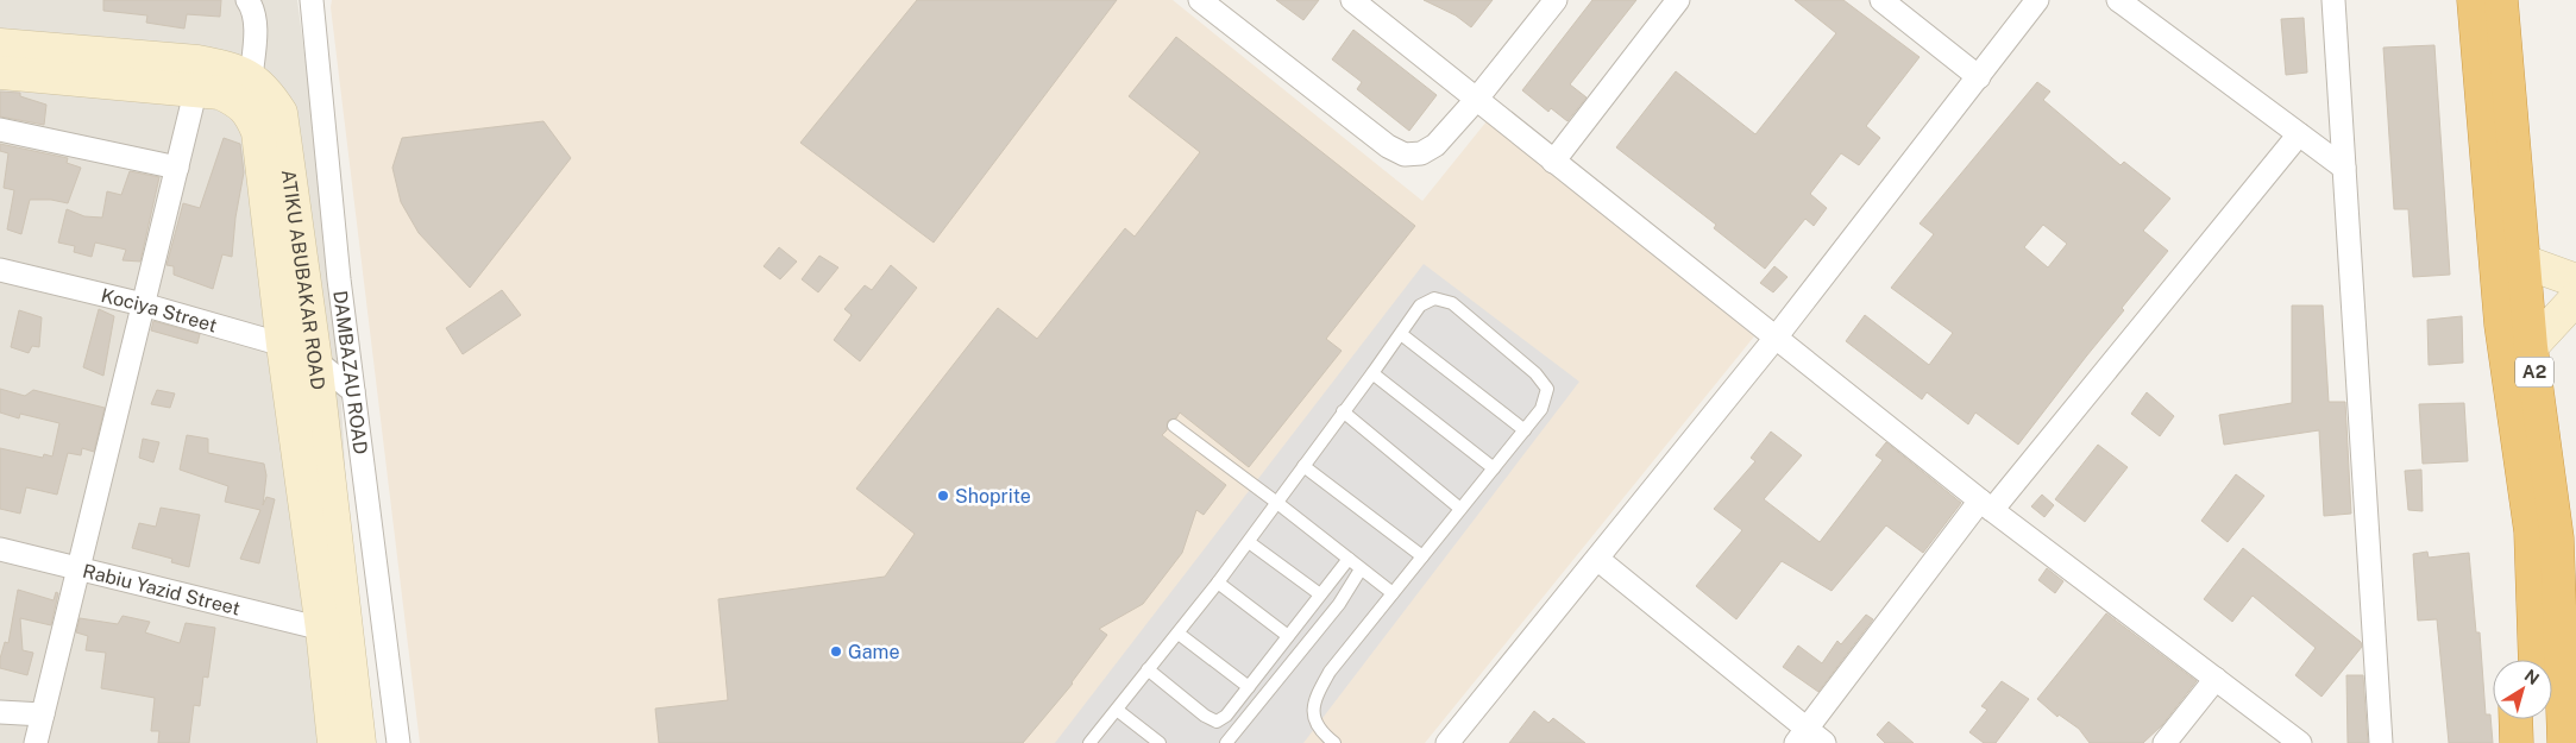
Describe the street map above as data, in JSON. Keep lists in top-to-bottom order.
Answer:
{
  "streets": {
    "highway": ["A2"],
    "street": [
      "ATIKU ABUBAKAR ROAD",
      "Kociya Street",
      "DAMBAZAU ROAD",
      "Rabiu Yazid Street"
    ]
  },
  "crossings": [
    ["ATIKU ABUBAKAR ROAD", "Kociya Street"],
    ["Kociya Street", "DAMBAZAU ROAD"]
  ],
  "places": ["Shoprite", "Game"],
  "north": "top right"
}
